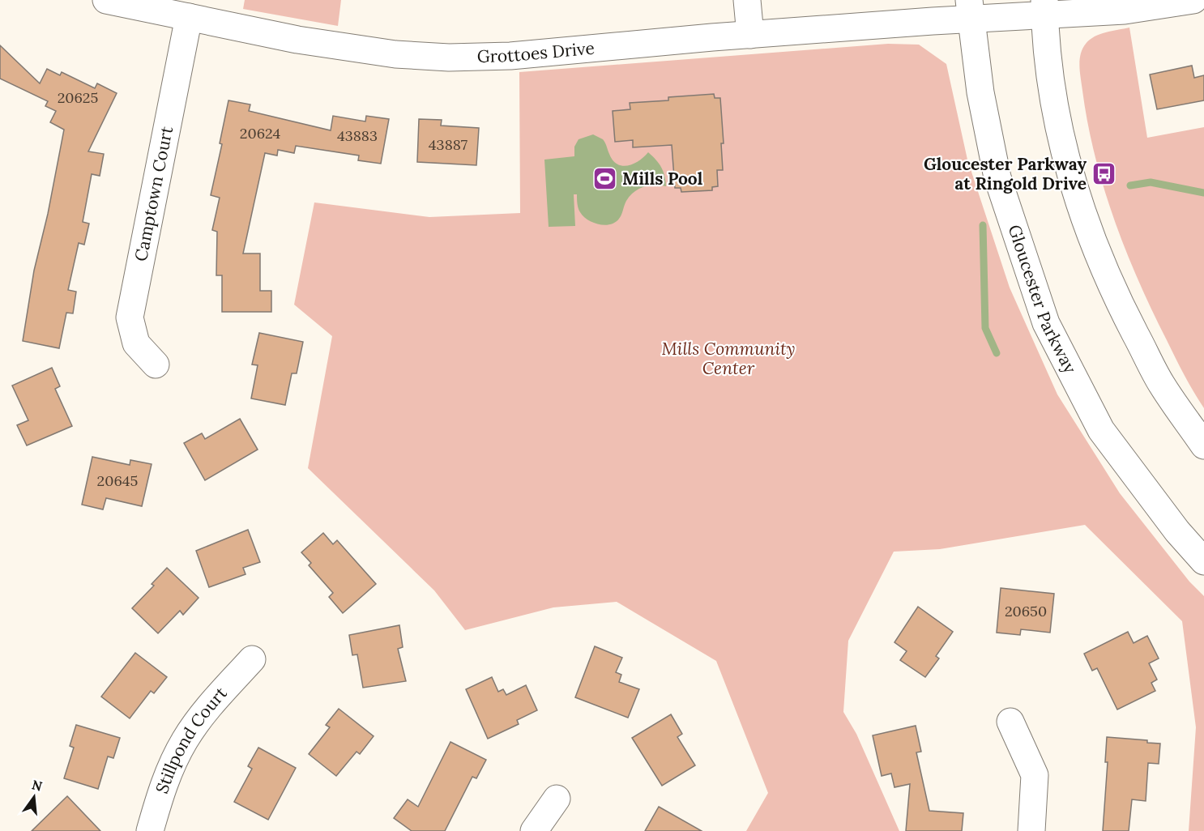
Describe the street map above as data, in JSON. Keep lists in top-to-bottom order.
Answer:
{
  "streets": {
    "street": [
      "Grottoes Drive",
      "Camptown Court",
      "Gloucester Parkway",
      "Stillpond Court"
    ]
  },
  "crossings": [
    ["Grottoes Drive", "Camptown Court"],
    ["Grottoes Drive", "Gloucester Parkway"]
  ],
  "parks": ["Mills Community Center"],
  "places": {
    "bus stop": ["Gloucester Parkway at Ringold Drive"],
    "sports": ["Mills Pool"]
  },
  "house_numbers": [
    "20625",
    "20624",
    "43883",
    "43887",
    "20645",
    "20650"
  ],
  "north": "top"
}
